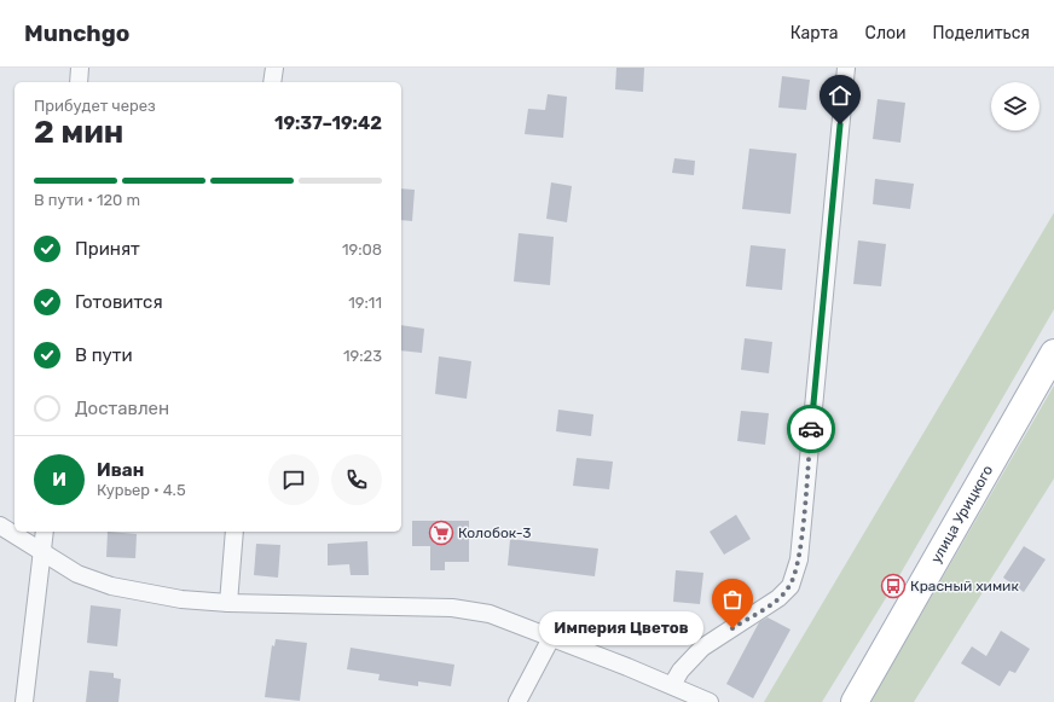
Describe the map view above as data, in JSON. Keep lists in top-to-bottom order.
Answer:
{
  "streets": {
    "main road": ["улица Урицкого"]
  },
  "places": {
    "supermarket": ["Колобок-3"],
    "bus stop": ["Красный химик"],
    "other": ["Империя Цветов"]
  },
  "page": {
    "header": "Munchgo",
    "nav": ["Карта", "Слои", "Поделиться"],
    "heading": ["2 мин", "Прибудет через", "19:37–19:42"],
    "panel": ["Иван", "Курьер · 4.5"],
    "bar": "В пути · 120 m",
    "list": [
      ["Принят", "19:08"],
      ["Готовится", "19:11"],
      ["В пути", "19:23"],
      "Доставлен"
    ],
    "round": "И",
    "bubble": "Империя Цветов"
  }
}
